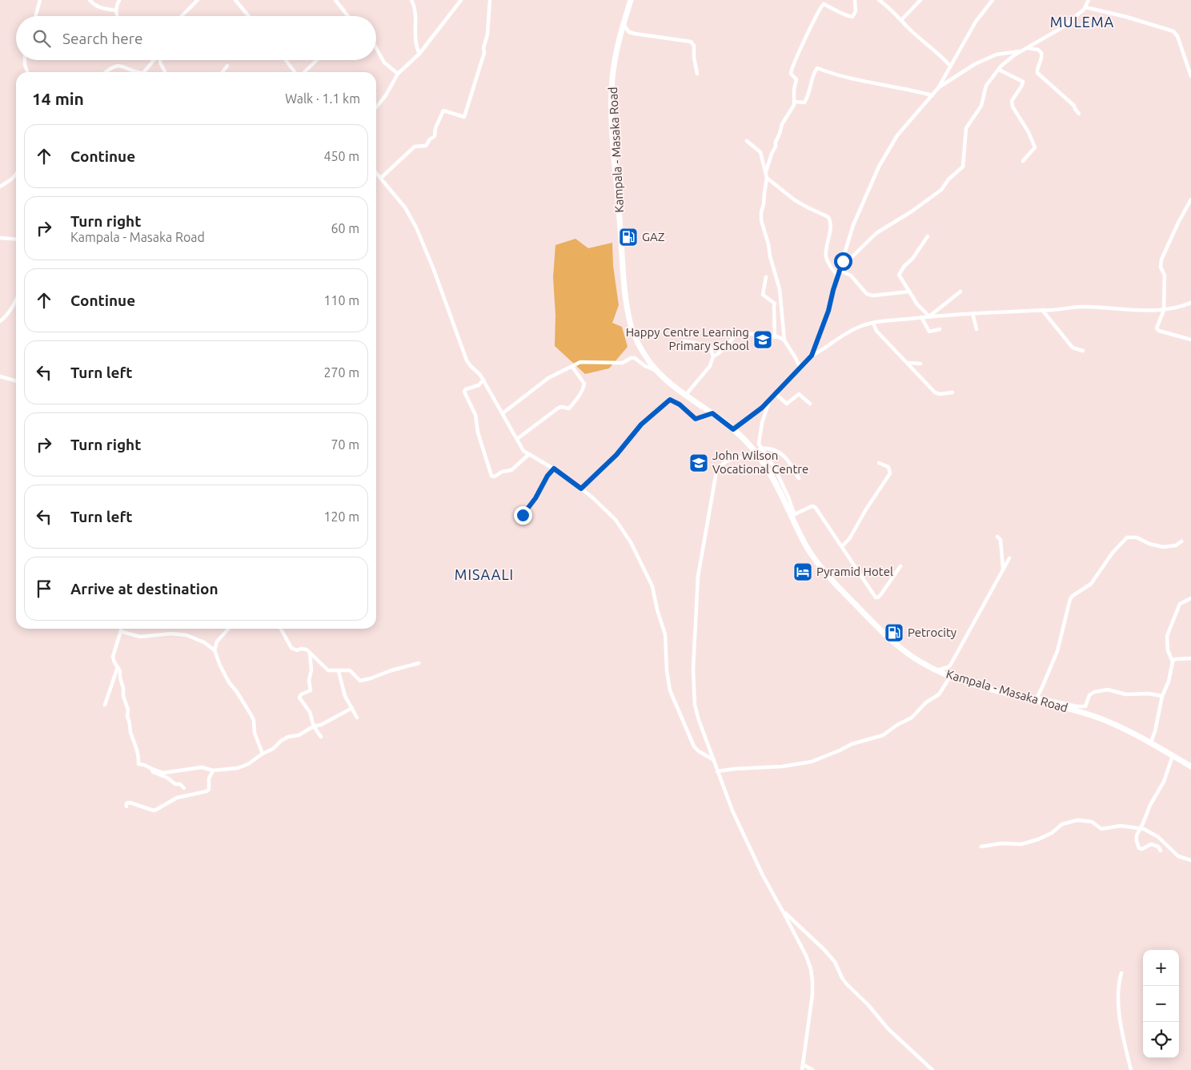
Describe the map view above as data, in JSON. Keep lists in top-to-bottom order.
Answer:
{
  "streets": {
    "main road": ["Kampala - Masaka Road"]
  },
  "districts": ["MULEMA", "MISAALI"],
  "places": {
    "fuel station": ["GAZ", "Petrocity"],
    "school or university": ["Happy Centre Learning Primary School", "John Wilson Vocational Centre"],
    "hotel": ["Pyramid Hotel"]
  },
  "page": {
    "search": "Search here",
    "heading": ["14 min", "Walk · 1.1 km"],
    "list": [
      ["Continue", "450 m"],
      ["Turn right", "Kampala - Masaka Road", "60 m"],
      ["Continue", "110 m"],
      ["Turn left", "270 m"],
      ["Turn right", "70 m"],
      ["Turn left", "120 m"],
      "Arrive at destination"
    ],
    "map_buttons": ["+", "−"]
  }
}
